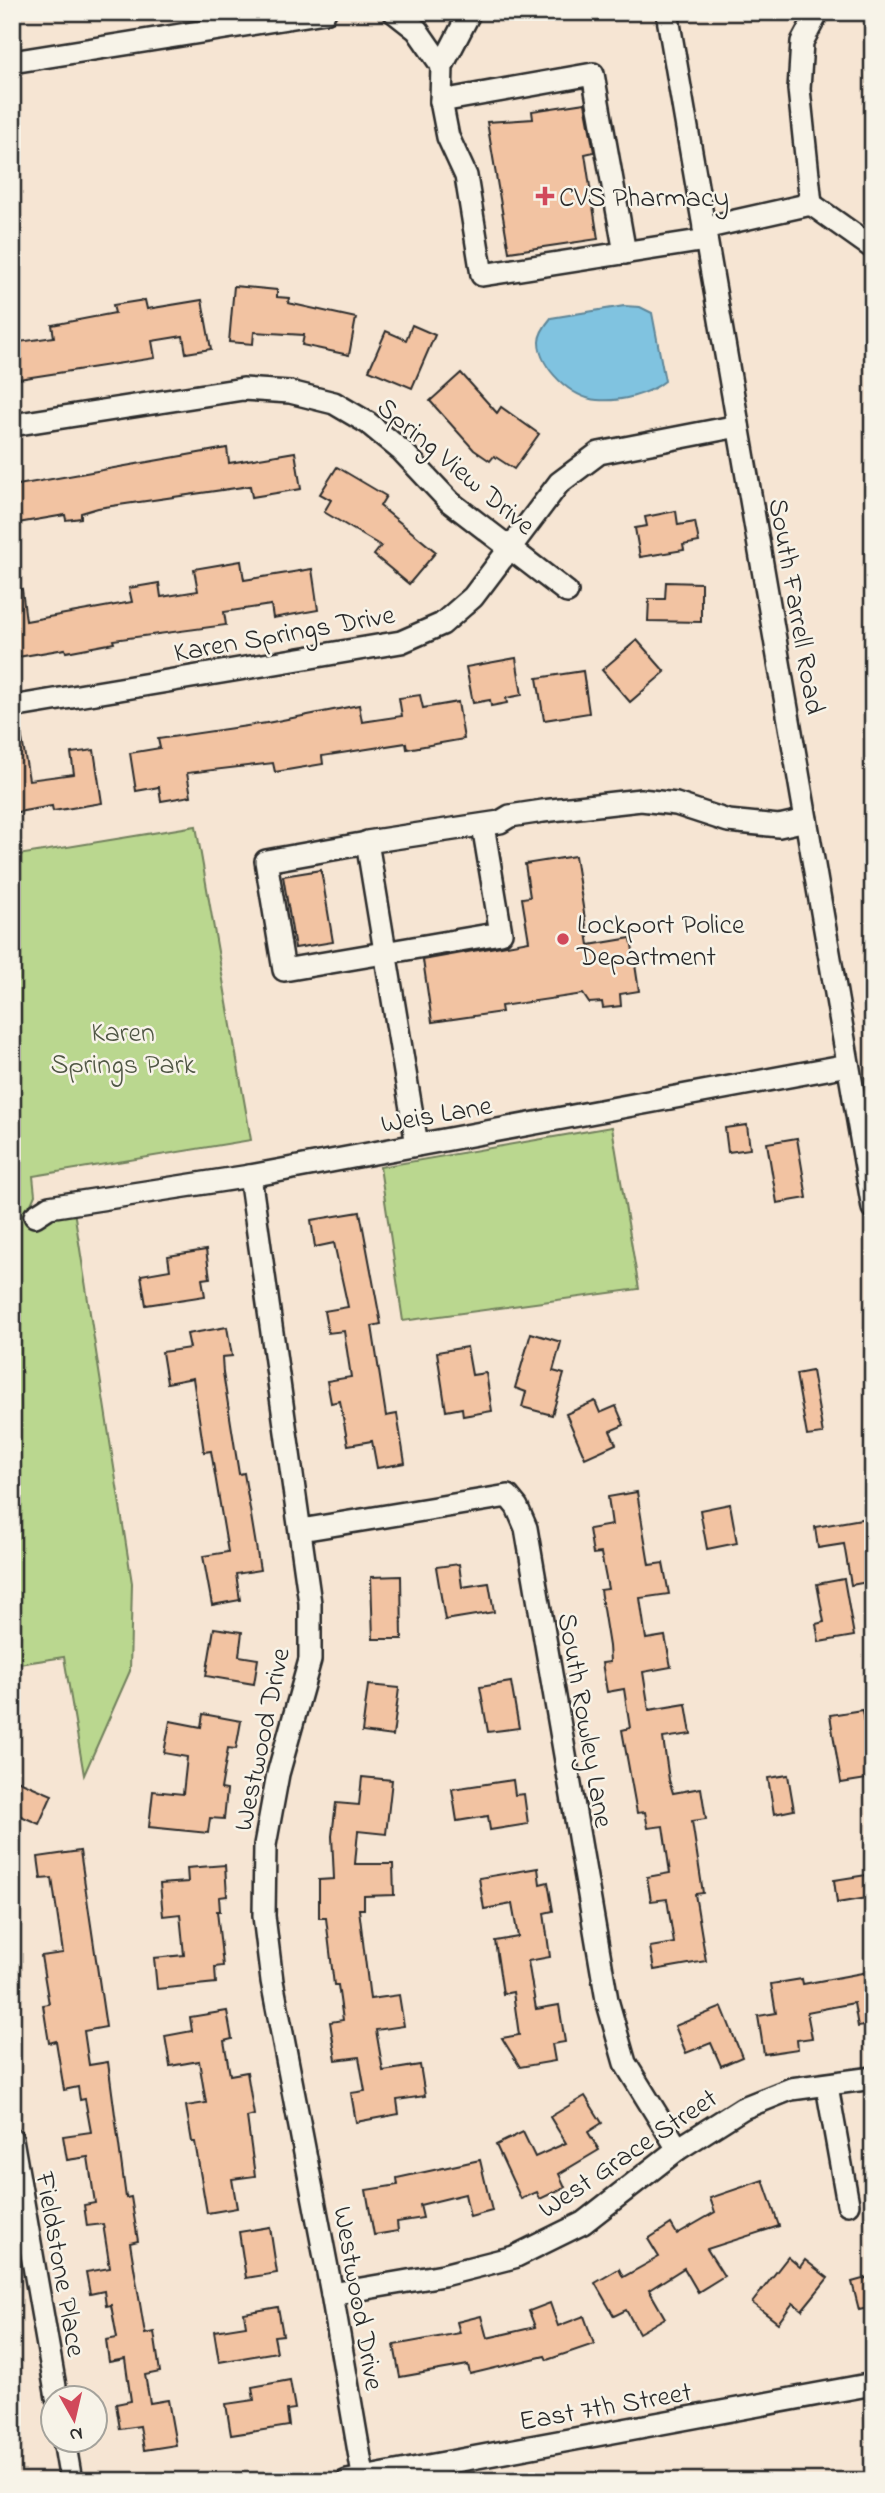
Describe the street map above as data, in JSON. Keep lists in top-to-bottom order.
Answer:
{
  "streets": {
    "street": [
      "Spring View Drive",
      "South Farrell Road",
      "Karen Springs Drive",
      "Weis Lane",
      "South Rowley Lane",
      "Westwood Drive",
      "West Grace Street",
      "Fieldstone Place",
      "East 7th Street"
    ]
  },
  "crossings": [
    ["Spring View Drive", "Karen Springs Drive"],
    ["South Farrell Road", "Karen Springs Drive"],
    ["South Farrell Road", "Weis Lane"],
    ["Weis Lane", "Westwood Drive"],
    ["South Rowley Lane", "Westwood Drive"],
    ["South Rowley Lane", "West Grace Street"],
    ["Westwood Drive", "West Grace Street"],
    ["Westwood Drive", "East 7th Street"]
  ],
  "parks": ["Karen Springs Park"],
  "places": {
    "health": ["CVS Pharmacy"],
    "other": ["Lockport Police Department"]
  },
  "north": "bottom"
}
